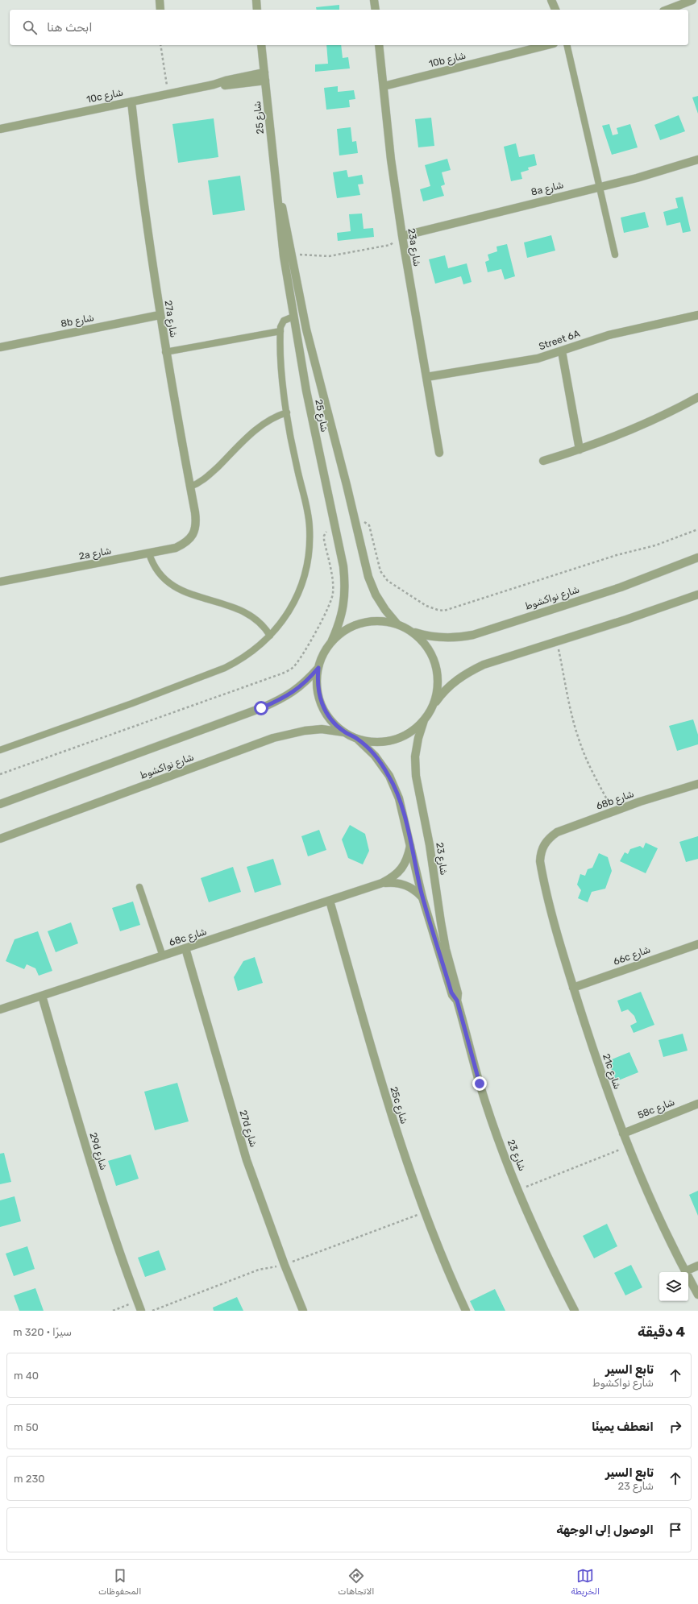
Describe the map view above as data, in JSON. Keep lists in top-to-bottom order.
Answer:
{
  "streets": {
    "street": [
      "10b شارع",
      "10c شارع",
      "شارع 25",
      "8a شارع",
      "23a شارع",
      "27a شارع",
      "8b شارع",
      "Street 6A",
      "2a شارع",
      "شارع نواكشوط",
      "68b شارع",
      "شارع 23",
      "68c شارع",
      "66c شارع",
      "21c شارع",
      "25c شارع",
      "58c شارع",
      "27d شارع",
      "29d شارع"
    ]
  },
  "crossings": [
    ["10b شارع", "23a شارع"],
    ["10c شارع", "شارع 25"],
    ["10c شارع", "27a شارع"],
    ["8a شارع", "23a شارع"],
    ["23a شارع", "Street 6A"],
    ["27a شارع", "8b شارع"],
    ["27a شارع", "2a شارع"],
    ["68b شارع", "21c شارع"],
    ["شارع 23", "68c شارع"],
    ["68c شارع", "25c شارع"],
    ["68c شارع", "27d شارع"],
    ["68c شارع", "29d شارع"],
    ["66c شارع", "21c شارع"],
    ["21c شارع", "58c شارع"]
  ],
  "page": {
    "search": "ابحث هنا",
    "heading": ["4 دقيقة", "سيرًا · 320 m"],
    "list": [
      ["تابع السير", "شارع نواكشوط", "40 m"],
      ["انعطف يمينًا", "50 m"],
      ["تابع السير", "شارع 23", "230 m"],
      "الوصول إلى الوجهة"
    ],
    "nav": ["الخريطة", "الاتجاهات", "المحفوظات"]
  }
}
